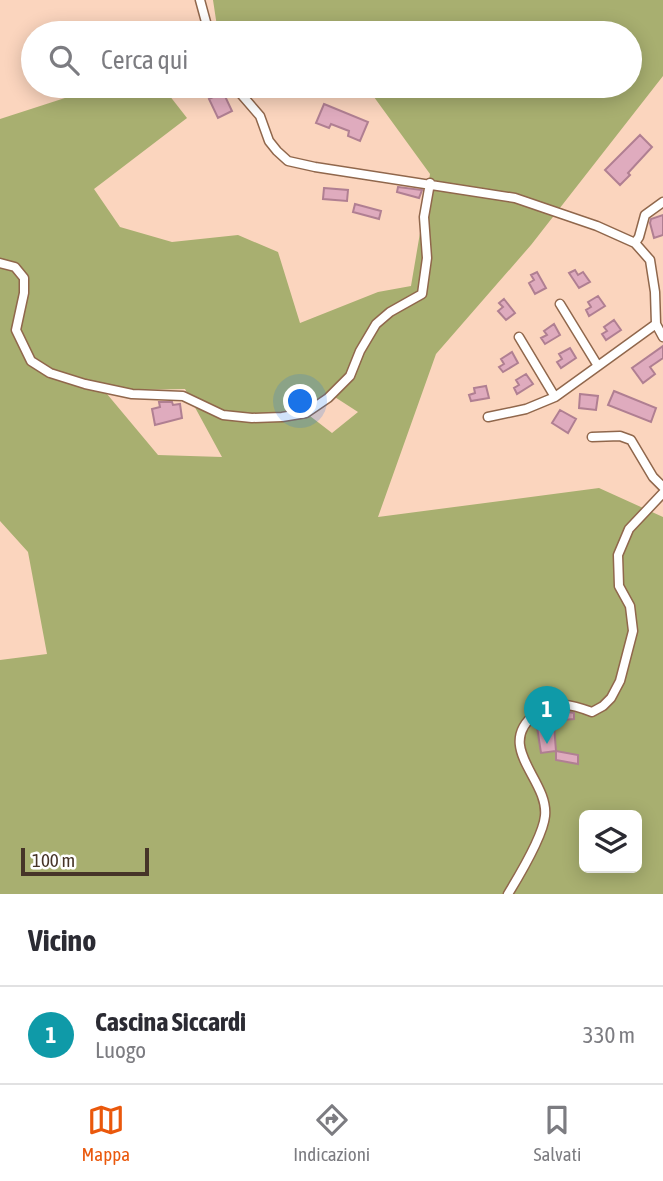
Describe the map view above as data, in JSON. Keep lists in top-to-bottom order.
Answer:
{
  "scale_bar": "100 m",
  "page": {
    "search": "Cerca qui",
    "pins": "1",
    "scale": "100 m",
    "heading": "Vicino",
    "list": [
      {
        "mark": "1",
        "name": "Cascina Siccardi",
        "note": "Luogo",
        "value": "330 m"
      }
    ],
    "nav": ["Mappa", "Indicazioni", "Salvati"]
  }
}
